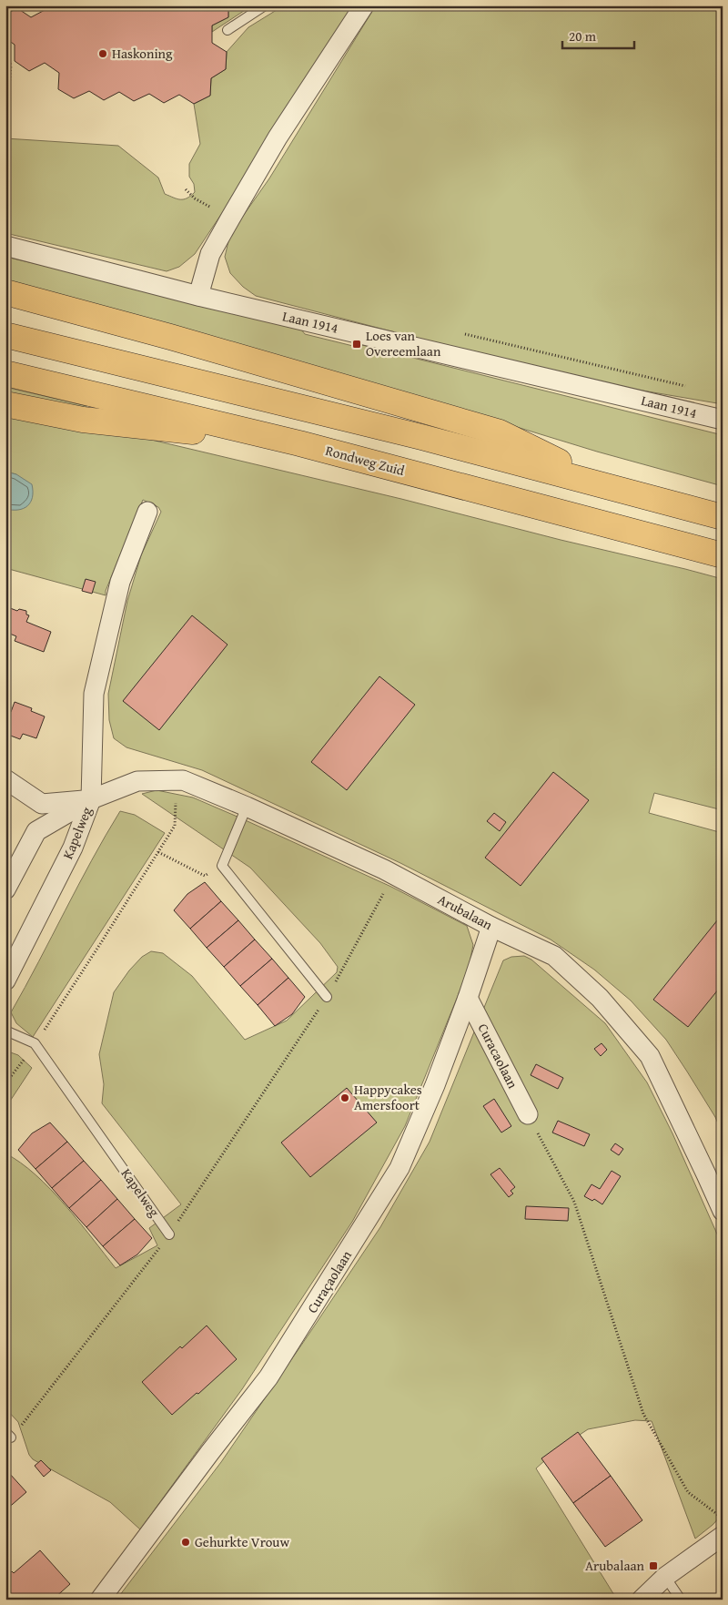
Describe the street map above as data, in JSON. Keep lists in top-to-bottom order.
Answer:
{
  "streets": {
    "main road": ["Rondweg Zuid"],
    "street": [
      "Laan 1914",
      "Kapelweg",
      "Arubalaan",
      "Curacaolaan",
      "Curaçaolaan"
    ]
  },
  "crossings": [
    ["Kapelweg", "Arubalaan"],
    ["Arubalaan", "Curaçaolaan"],
    ["Curacaolaan", "Curaçaolaan"]
  ],
  "places": {
    "other": ["Haskoning", "Happycakes Amersfoort", "Gehurkte Vrouw"],
    "transit": ["Loes van Overeemlaan", "Arubalaan"]
  },
  "scale_bar": "20 m"
}
